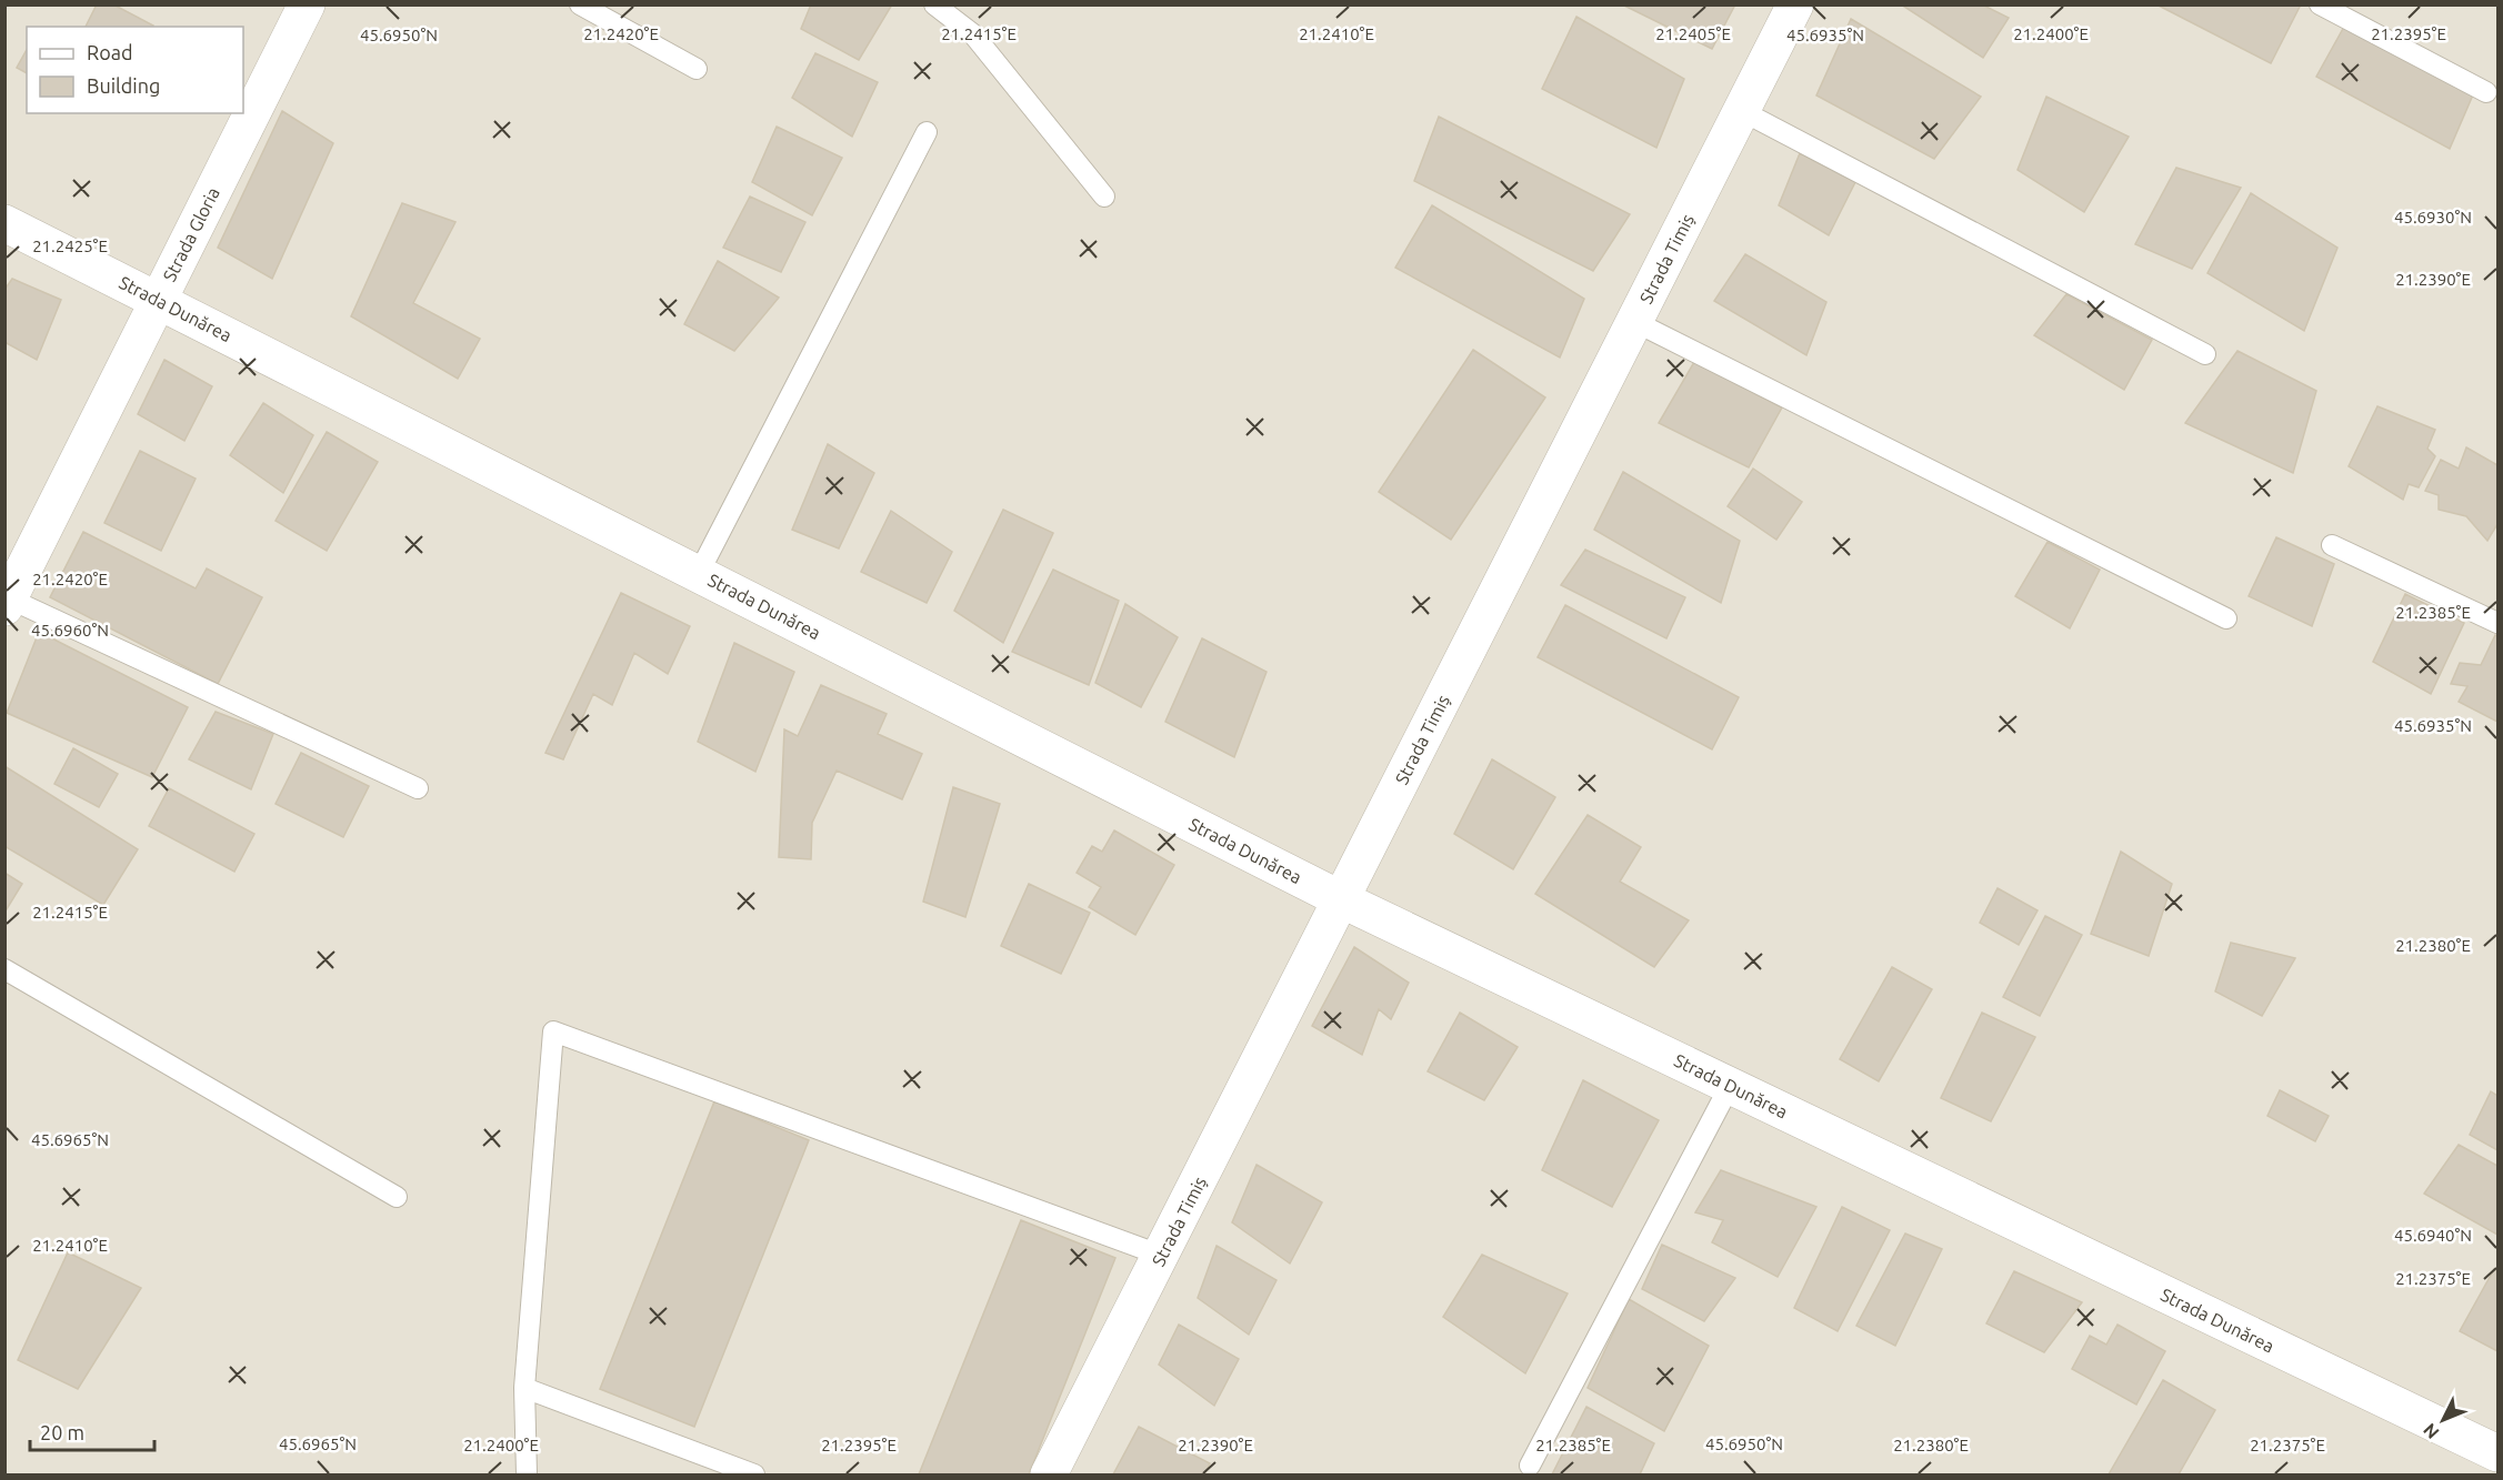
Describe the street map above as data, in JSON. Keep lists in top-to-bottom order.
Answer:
{
  "streets": {
    "street": ["Strada Gloria", "Strada Timiș", "Strada Dunărea"]
  },
  "crossings": [
    ["Strada Gloria", "Strada Dunărea"],
    ["Strada Timiș", "Strada Dunărea"]
  ],
  "legend": ["Road", "Building"],
  "scale_bar": "20 m",
  "north": "bottom left",
  "coordinates": [
    "21.2420°E",
    "21.2415°E",
    "21.2410°E",
    "21.2405°E",
    "21.2400°E",
    "21.2395°E",
    "45.6950°N",
    "45.6935°N",
    "45.6930°N",
    "21.2425°E",
    "21.2390°E",
    "21.2385°E",
    "45.6960°N",
    "21.2380°E",
    "45.6965°N",
    "45.6940°N",
    "21.2375°E"
  ]
}
